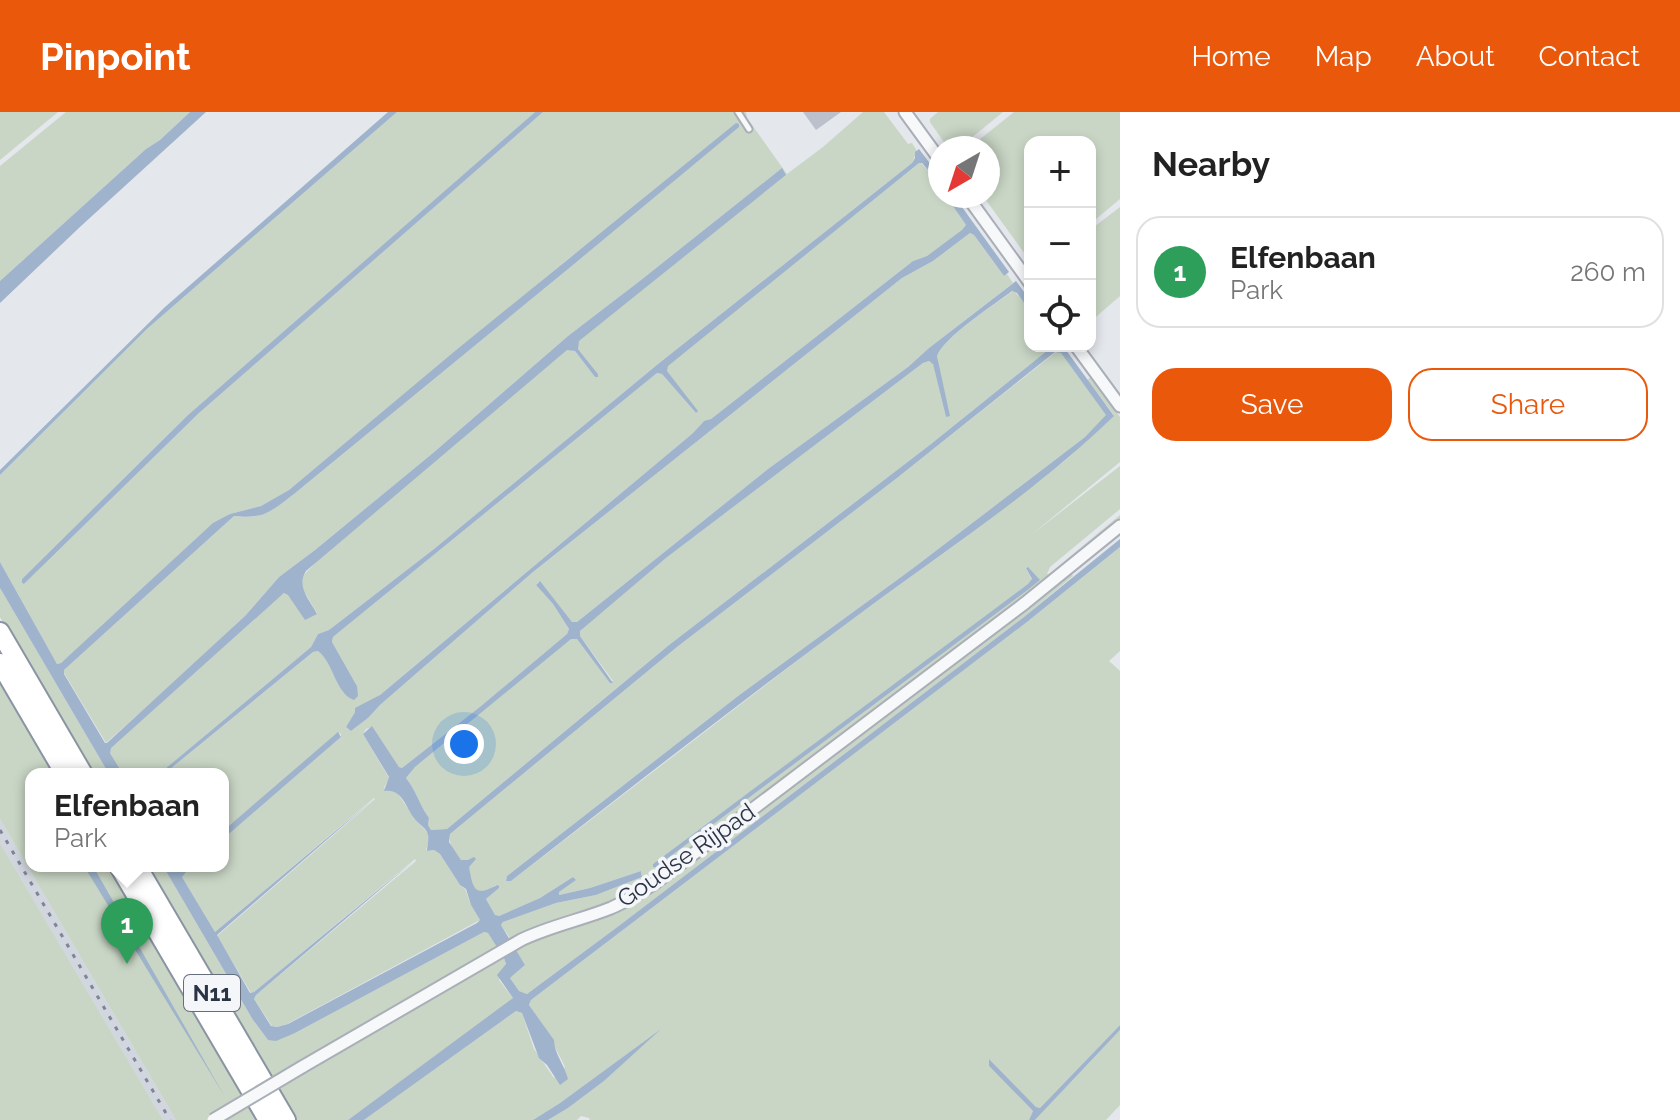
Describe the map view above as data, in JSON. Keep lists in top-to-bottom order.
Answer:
{
  "streets": {
    "highway": ["N11"],
    "street": ["Goudse Rijpad"]
  },
  "north": "bottom left",
  "page": {
    "header": "Pinpoint",
    "nav": [
      "Home",
      "Map",
      "About",
      "Contact"
    ],
    "heading": "Nearby",
    "map_buttons": ["+", "−"],
    "list": [
      {
        "mark": "1",
        "name": "Elfenbaan",
        "note": "Park",
        "value": "260 m"
      }
    ],
    "buttons": ["Save", "Share"],
    "popup": ["Elfenbaan", "Park"],
    "pins": "1"
  }
}
